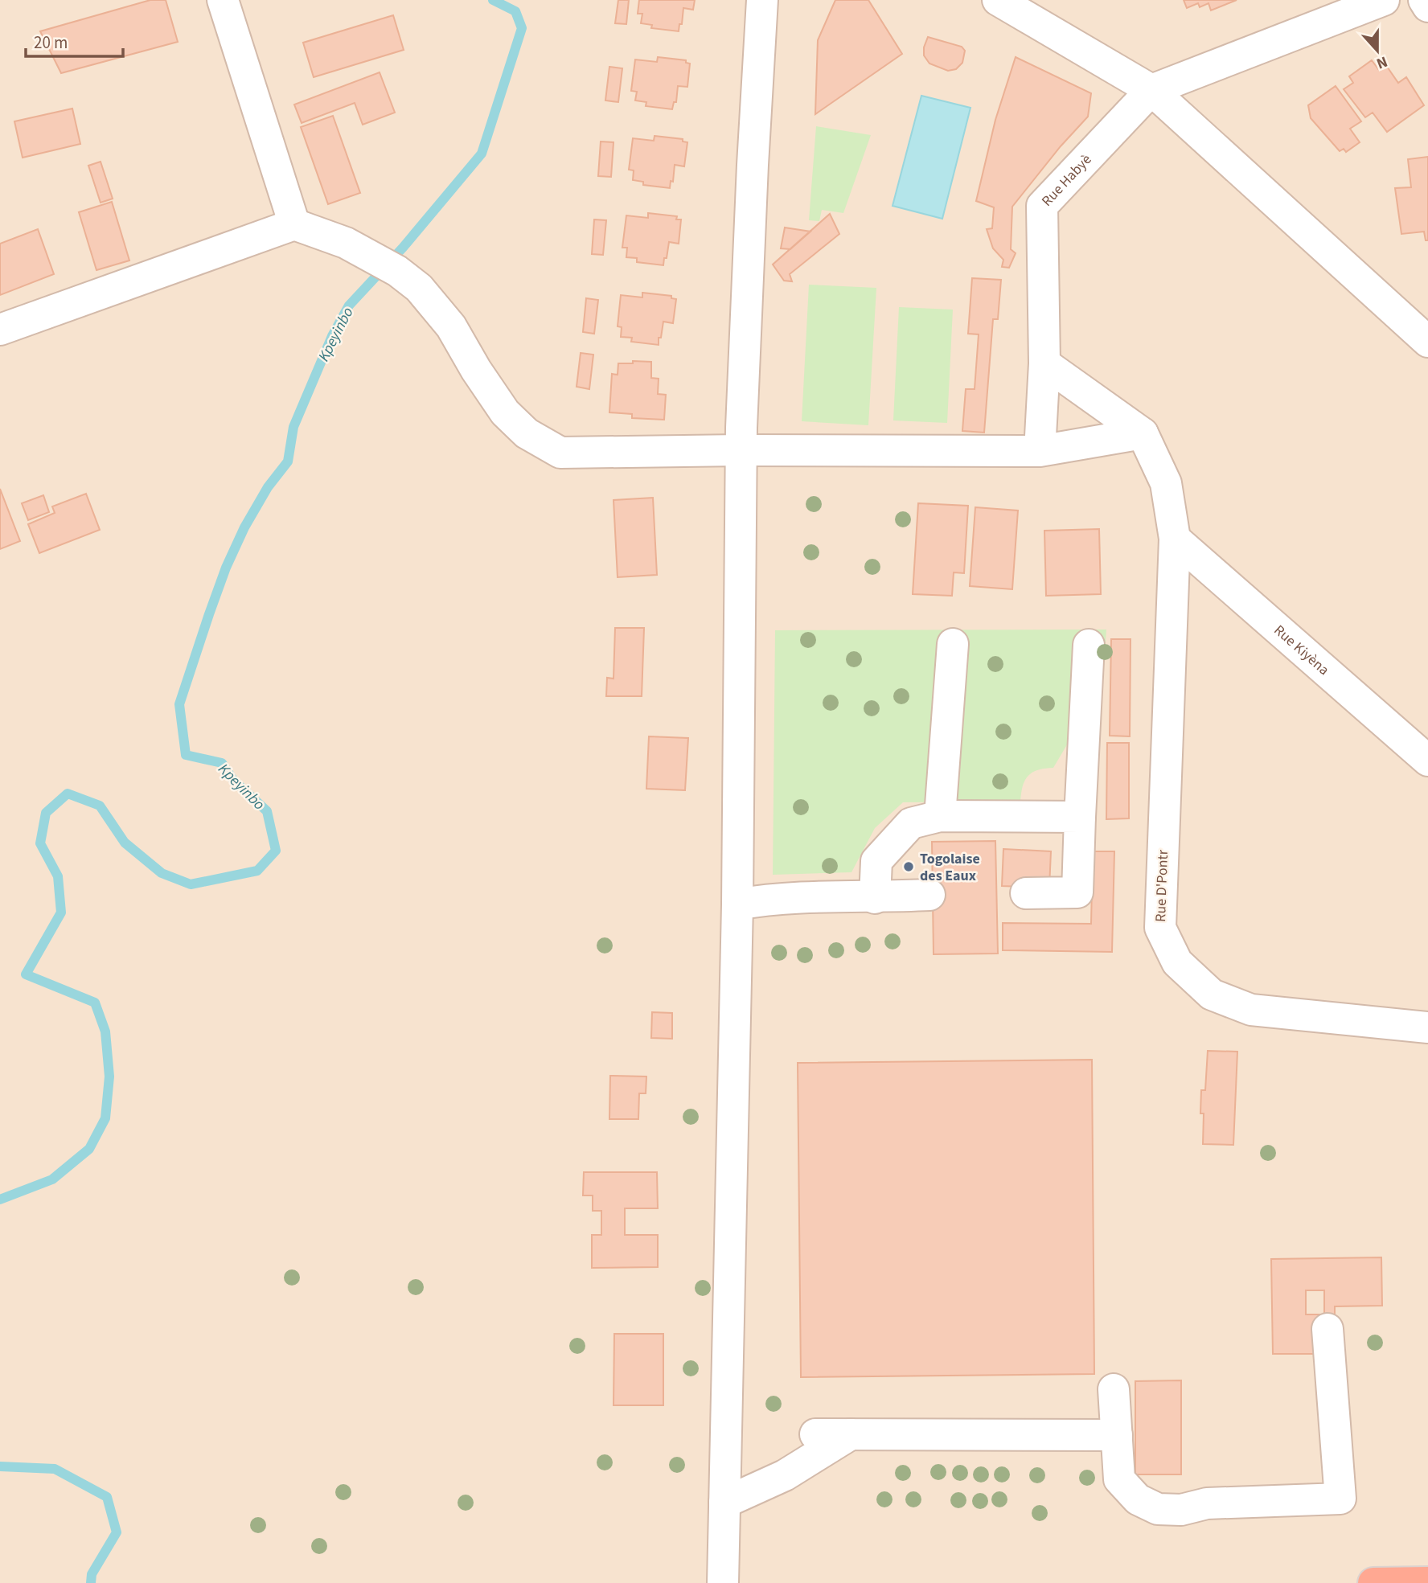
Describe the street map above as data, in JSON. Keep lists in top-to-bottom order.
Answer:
{
  "streets": {
    "street": ["Rue Habyè", "Rue Kiyèna", "Rue D'Pontr"]
  },
  "crossings": [
    ["Rue Kiyèna", "Rue D'Pontr"]
  ],
  "water": ["Kpeyinbo"],
  "places": ["Togolaise des Eaux"],
  "scale_bar": "20 m",
  "north": "bottom"
}
